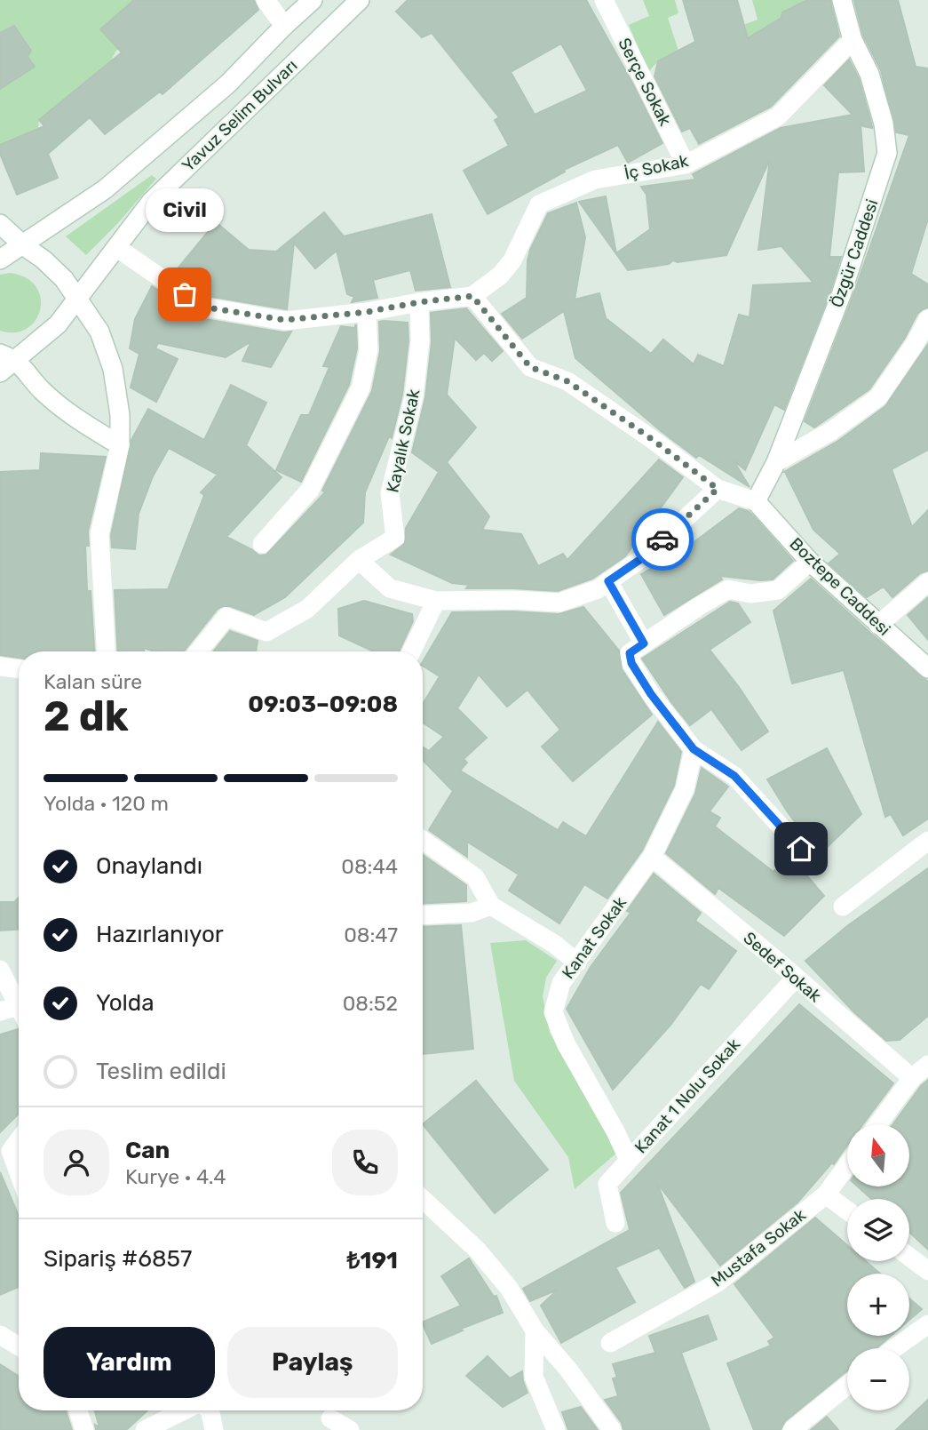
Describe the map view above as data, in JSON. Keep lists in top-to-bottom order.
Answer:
{
  "streets": {
    "street": [
      "Serçe Sokak",
      "Yavuz Selim Bulvarı",
      "İç Sokak",
      "Özgür Caddesi",
      "Kayalık Sokak",
      "Boztepe Caddesi",
      "Kanat Sokak",
      "Sedef Sokak",
      "Kanat 1 Nolu Sokak",
      "Mustafa Sokak"
    ]
  },
  "crossings": [
    ["Serçe Sokak", "İç Sokak"],
    ["İç Sokak", "Özgür Caddesi"],
    ["Özgür Caddesi", "Boztepe Caddesi"],
    ["Kanat Sokak", "Sedef Sokak"],
    ["Kanat Sokak", "Kanat 1 Nolu Sokak"],
    ["Sedef Sokak", "Kanat 1 Nolu Sokak"]
  ],
  "places": ["Civil"],
  "north": "top",
  "page": {
    "bubble": "Civil",
    "heading": ["2 dk", "Kalan süre", "09:03–09:08"],
    "panel": [
      "Can",
      "Kurye · 4.4",
      "Sipariş #6857",
      "₺191"
    ],
    "bar": "Yolda · 120 m",
    "list": [
      ["Onaylandı", "08:44"],
      ["Hazırlanıyor", "08:47"],
      ["Yolda", "08:52"],
      "Teslim edildi"
    ],
    "map_buttons": ["+", "−"],
    "buttons": ["Yardım", "Paylaş"]
  }
}
